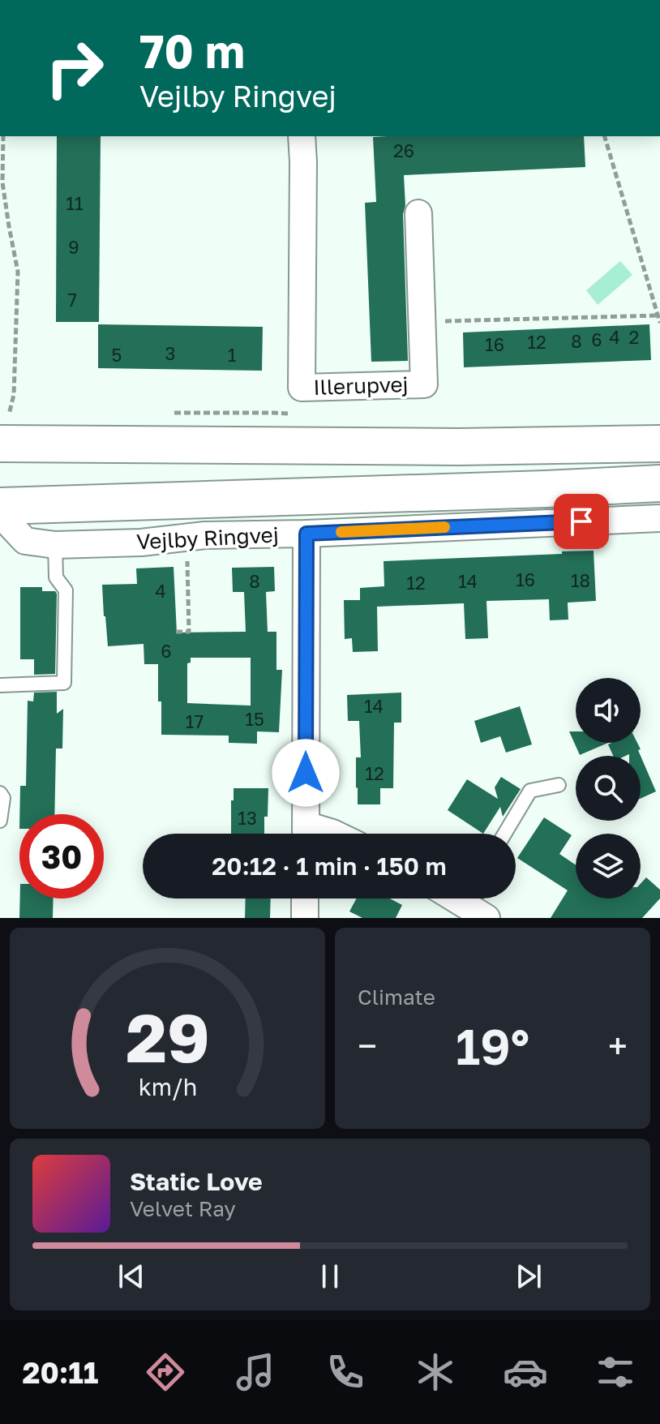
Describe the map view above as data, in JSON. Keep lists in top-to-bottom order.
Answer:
{
  "streets": {
    "main road": ["Vejlby Ringvej"],
    "street": ["Illerupvej"]
  },
  "house_numbers": [
    "26",
    "11",
    "9",
    "7",
    "4",
    "2",
    "6",
    "8",
    "12",
    "16",
    "3",
    "5",
    "1",
    "16",
    "18",
    "8",
    "14",
    "12",
    "4",
    "6",
    "14",
    "15",
    "17",
    "12",
    "13"
  ],
  "page": {
    "turn": ["70 m", "Vejlby Ringvej"],
    "limit": "30",
    "trip": "20:12 · 1 min · 150 m",
    "tile": "Climate",
    "heat": ["−", "19°", "+"],
    "song": ["Static Love", "Velvet Ray"],
    "tabs": "20:11",
    "gauge": ["29", "km/h"]
  }
}
